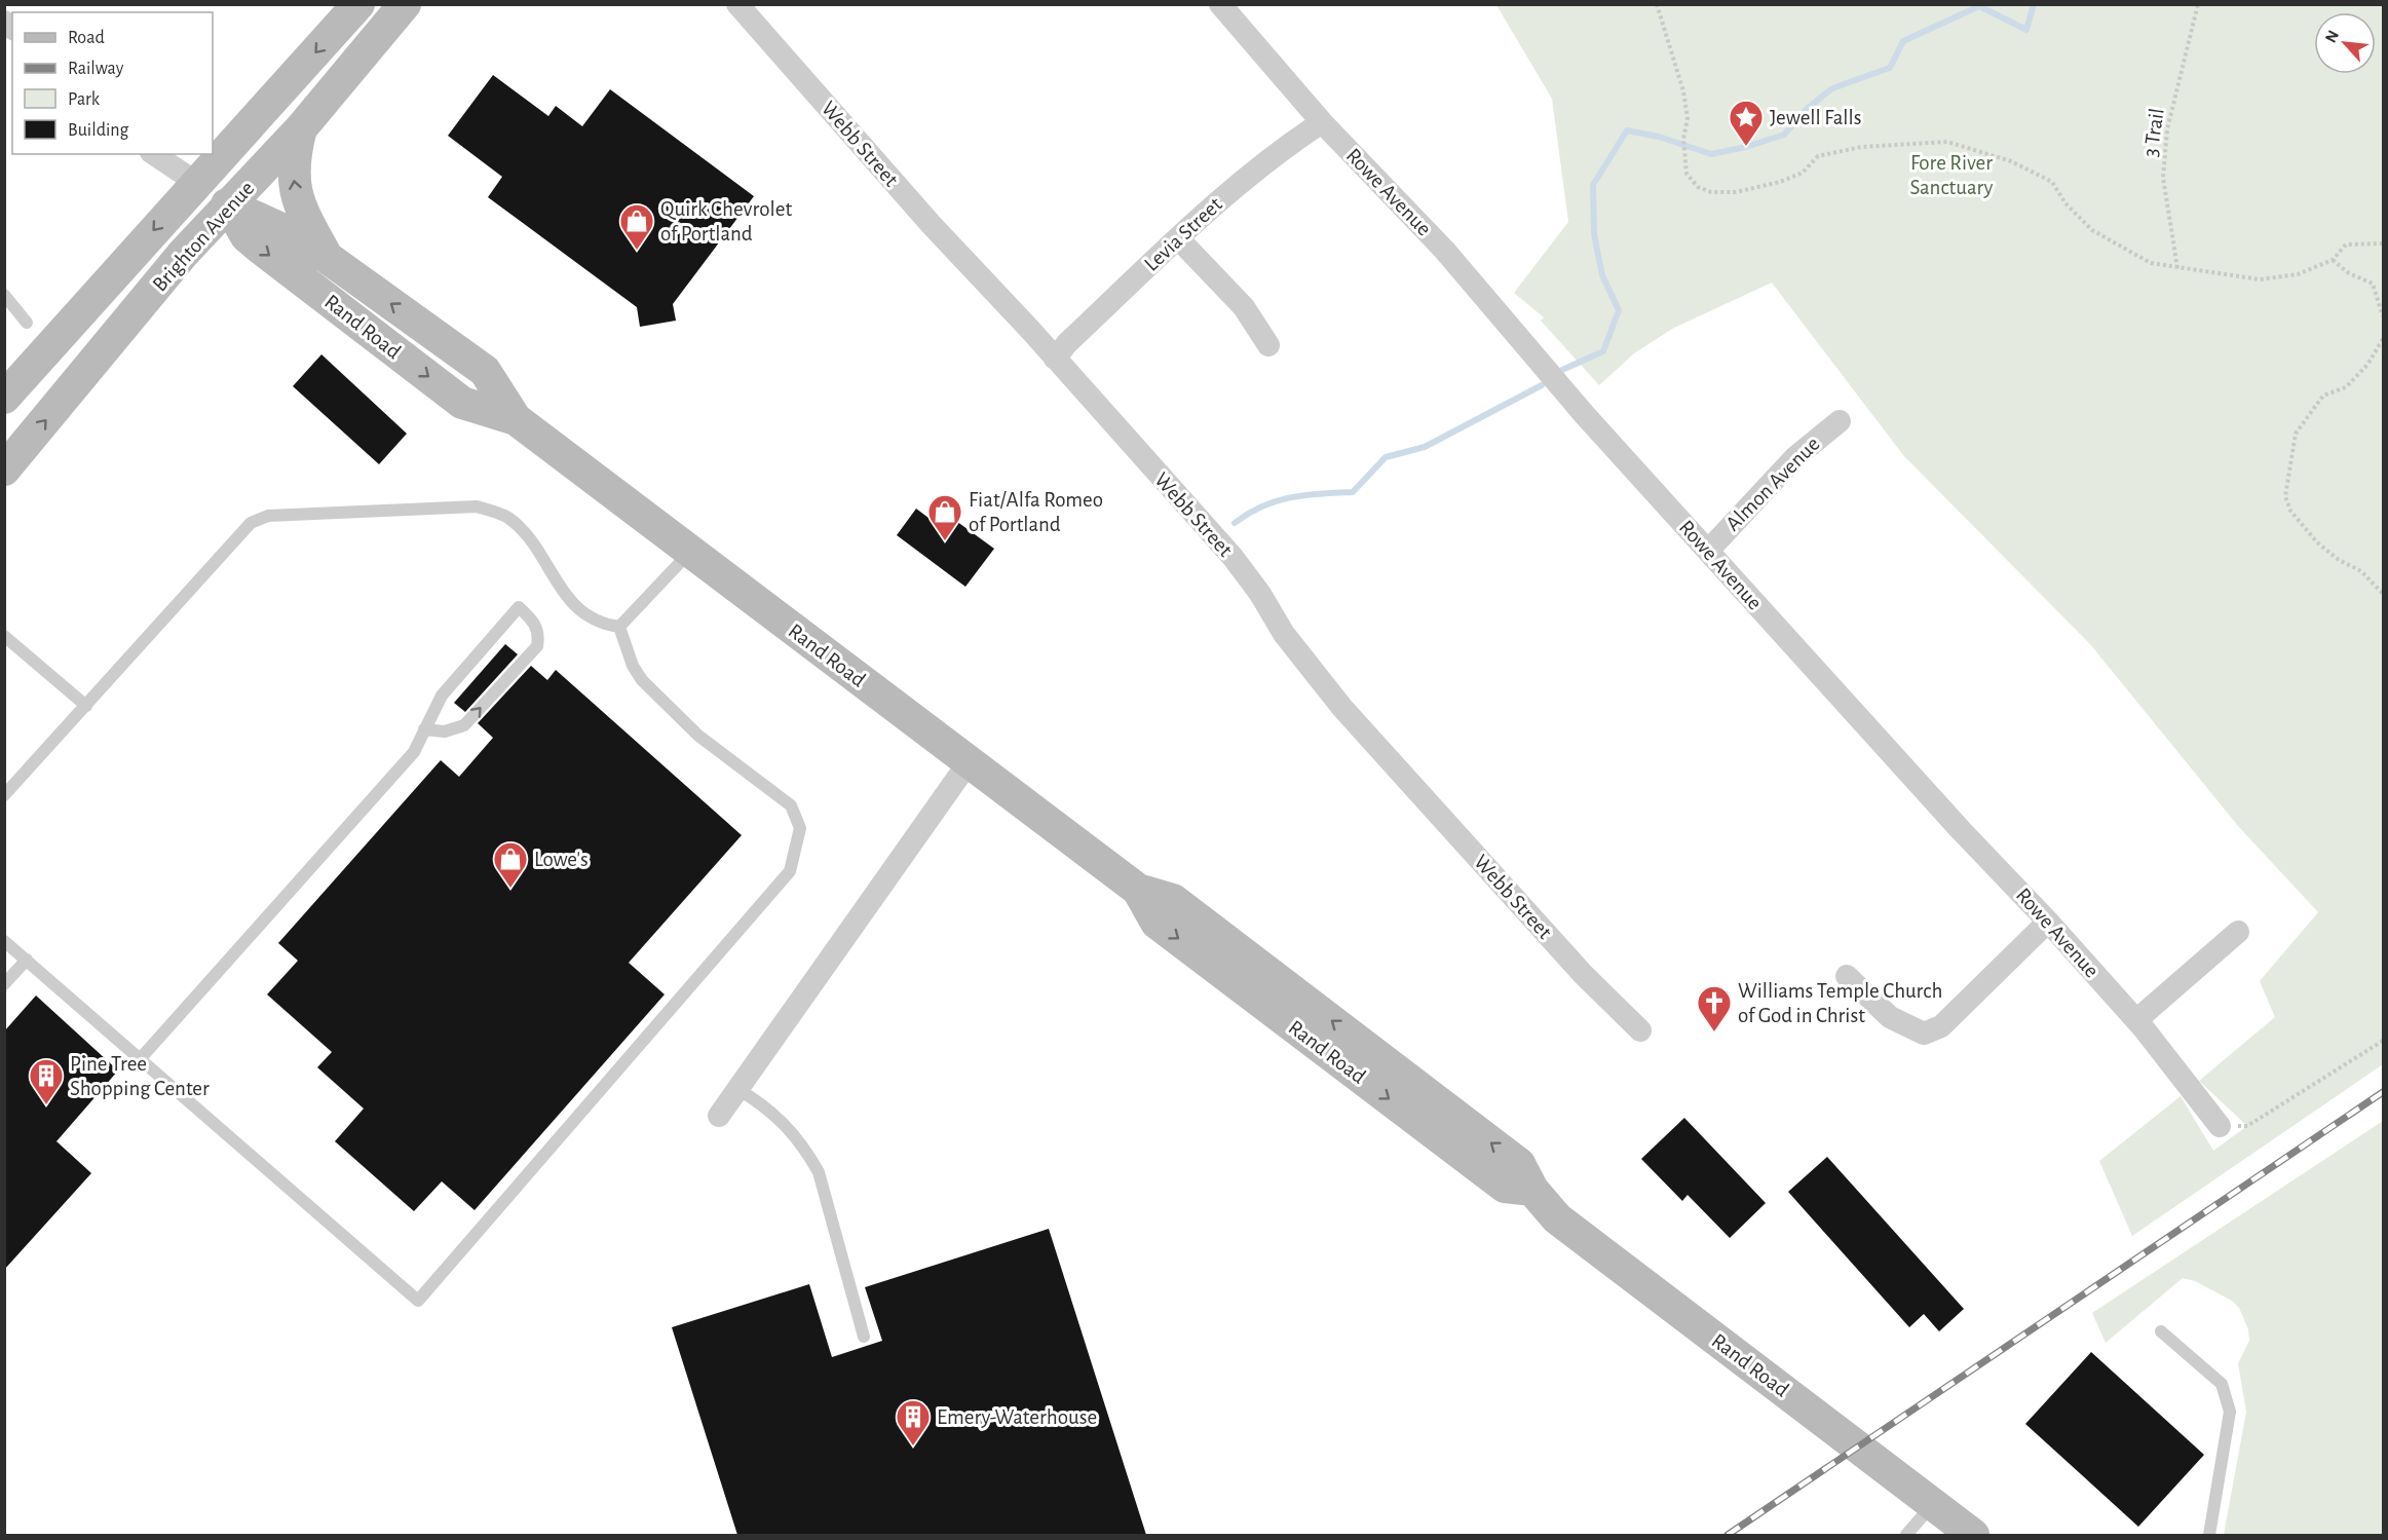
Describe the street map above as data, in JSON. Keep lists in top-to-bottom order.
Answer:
{
  "streets": {
    "main road": ["Brighton Avenue", "Rand Road"],
    "street": [
      "Webb Street",
      "Rowe Avenue",
      "Levia Street",
      "Almon Avenue"
    ],
    "path": ["3 Trail"]
  },
  "crossings": [
    ["Webb Street", "Levia Street"],
    ["Rowe Avenue", "Levia Street"],
    ["Rowe Avenue", "Almon Avenue"],
    ["Brighton Avenue", "Rand Road"]
  ],
  "parks": ["Fore River Sanctuary"],
  "places": {
    "place": ["Jewell Falls"],
    "shop": ["Quirk Chevrolet of Portland", "Fiat/Alfa Romeo of Portland", "Lowe's"],
    "church": ["Williams Temple Church of God in Christ"],
    "building": ["Pine Tree Shopping Center", "Emery-Waterhouse"]
  },
  "legend": [
    "Road",
    "Railway",
    "Park",
    "Building"
  ],
  "north": "top left"
}
